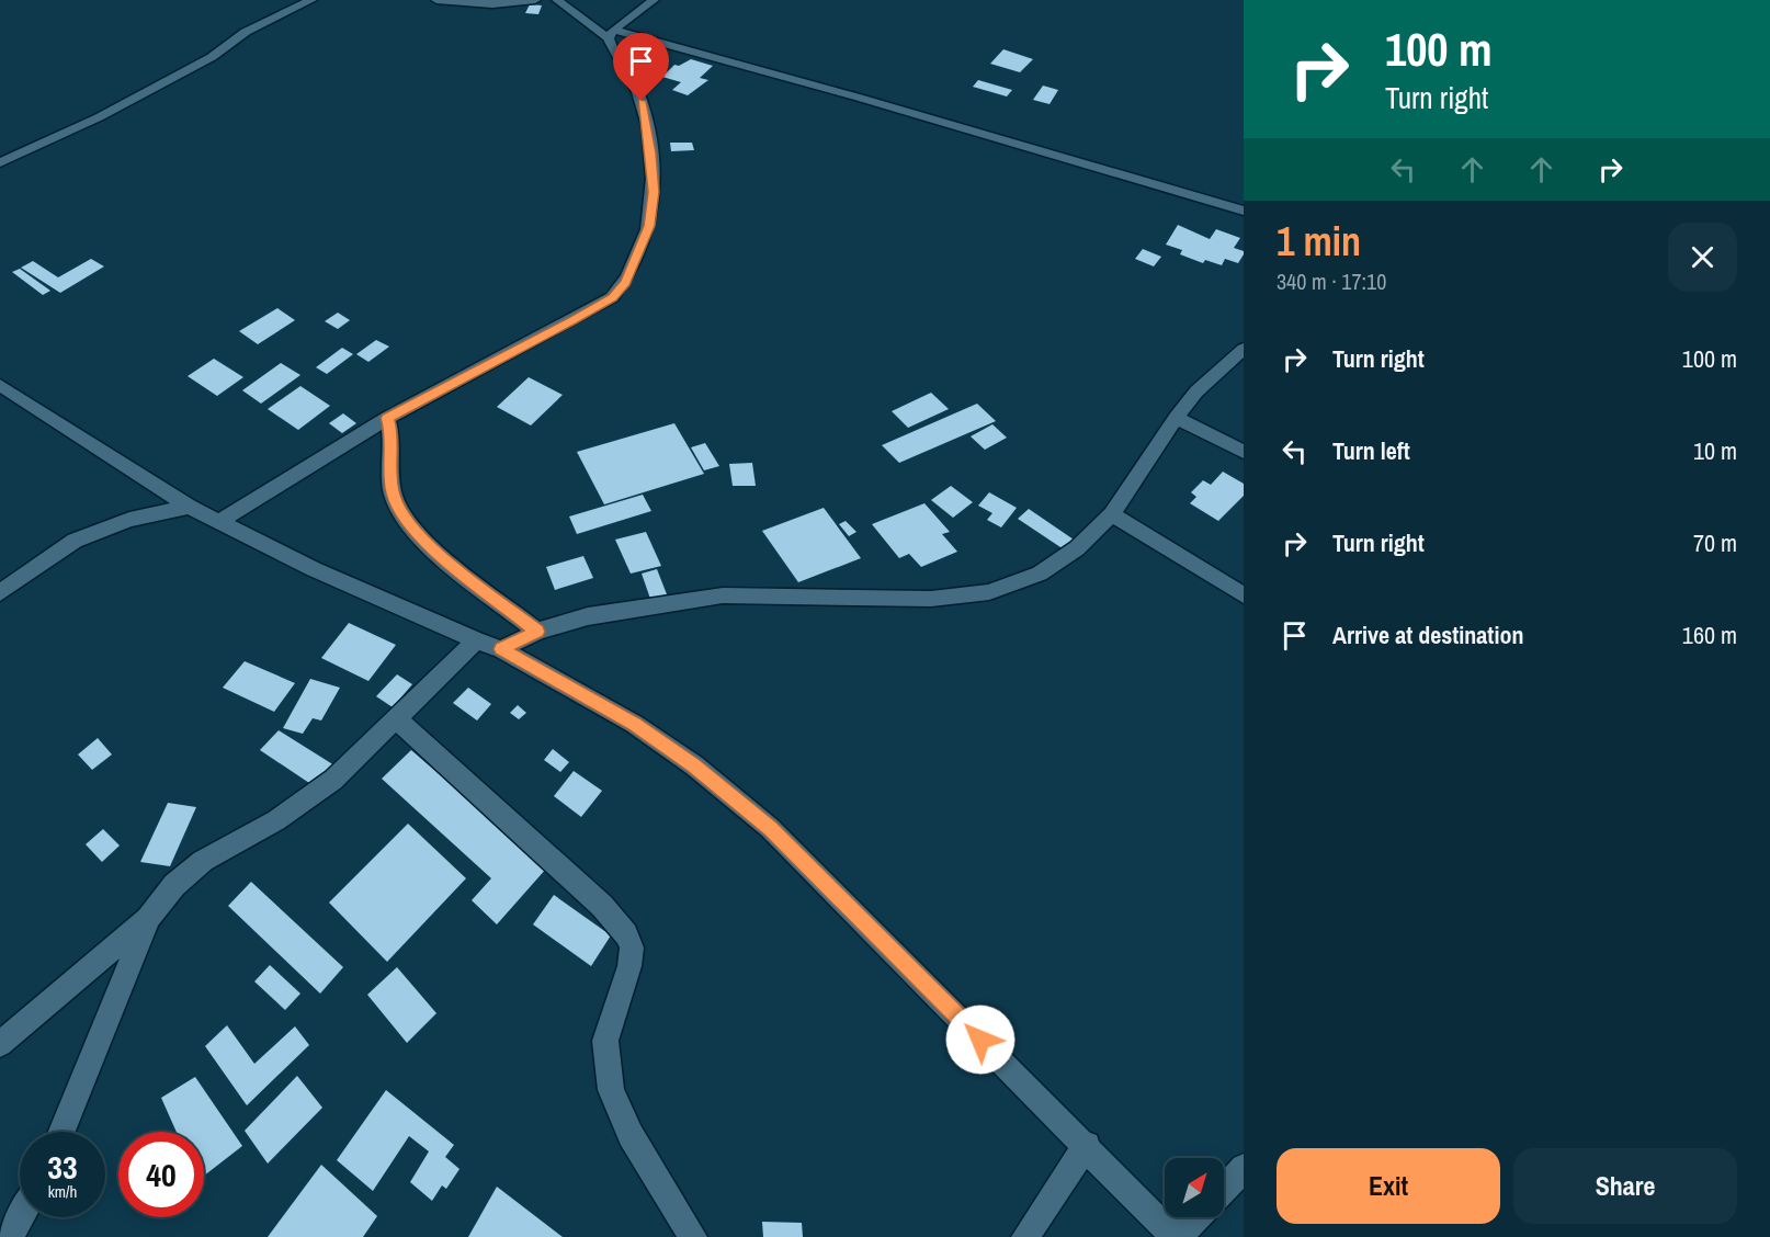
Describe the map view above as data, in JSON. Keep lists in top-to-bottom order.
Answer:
{
  "north": "top right",
  "page": {
    "turn": ["100 m", "Turn right"],
    "heading": ["1 min", "340 m · 17:10"],
    "list": [
      {
        "name": "Turn right",
        "value": "100 m"
      },
      {
        "name": "Turn left",
        "value": "10 m"
      },
      {
        "name": "Turn right",
        "value": "70 m"
      },
      {
        "name": "Arrive at destination",
        "value": "160 m"
      }
    ],
    "speed": "33 km/h",
    "limit": "40",
    "buttons": ["Exit", "Share"]
  }
}
